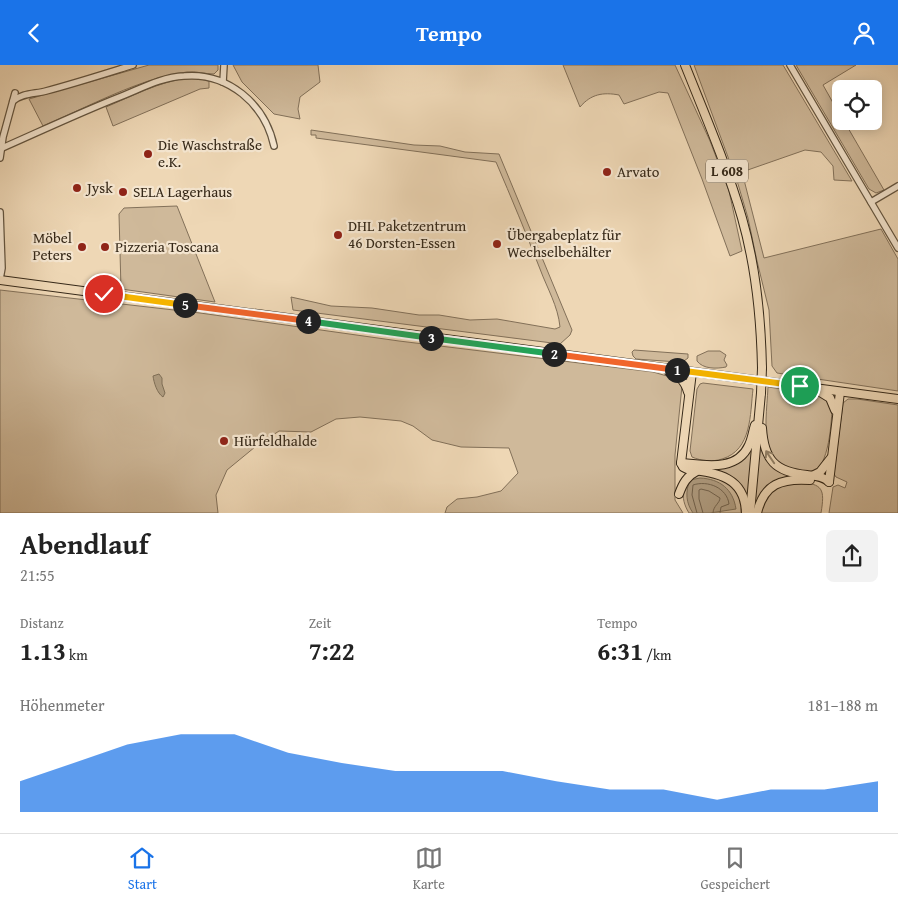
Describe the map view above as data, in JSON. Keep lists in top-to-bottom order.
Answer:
{
  "streets": {
    "main road": ["L 608"]
  },
  "places": [
    "Die Waschstraße e.K.",
    "Arvato",
    "Jysk",
    "SELA Lagerhaus",
    "DHL Paketzentrum 46 Dorsten-Essen",
    "Übergabeplatz für Wechselbehälter",
    "Möbel Peters",
    "Pizzeria Toscana",
    "Hürfeldhalde"
  ],
  "page": {
    "header": "Tempo",
    "pins": [
      "5",
      "4",
      "3",
      "2",
      "1"
    ],
    "heading": ["Abendlauf", "21:55"],
    "stats": [
      ["Distanz", "1.13 km"],
      ["Zeit", "7:22"],
      ["Tempo", "6:31 /km"]
    ],
    "chart": ["Höhenmeter", "181–188 m"],
    "tabs": ["Start", "Karte", "Gespeichert"]
  }
}
